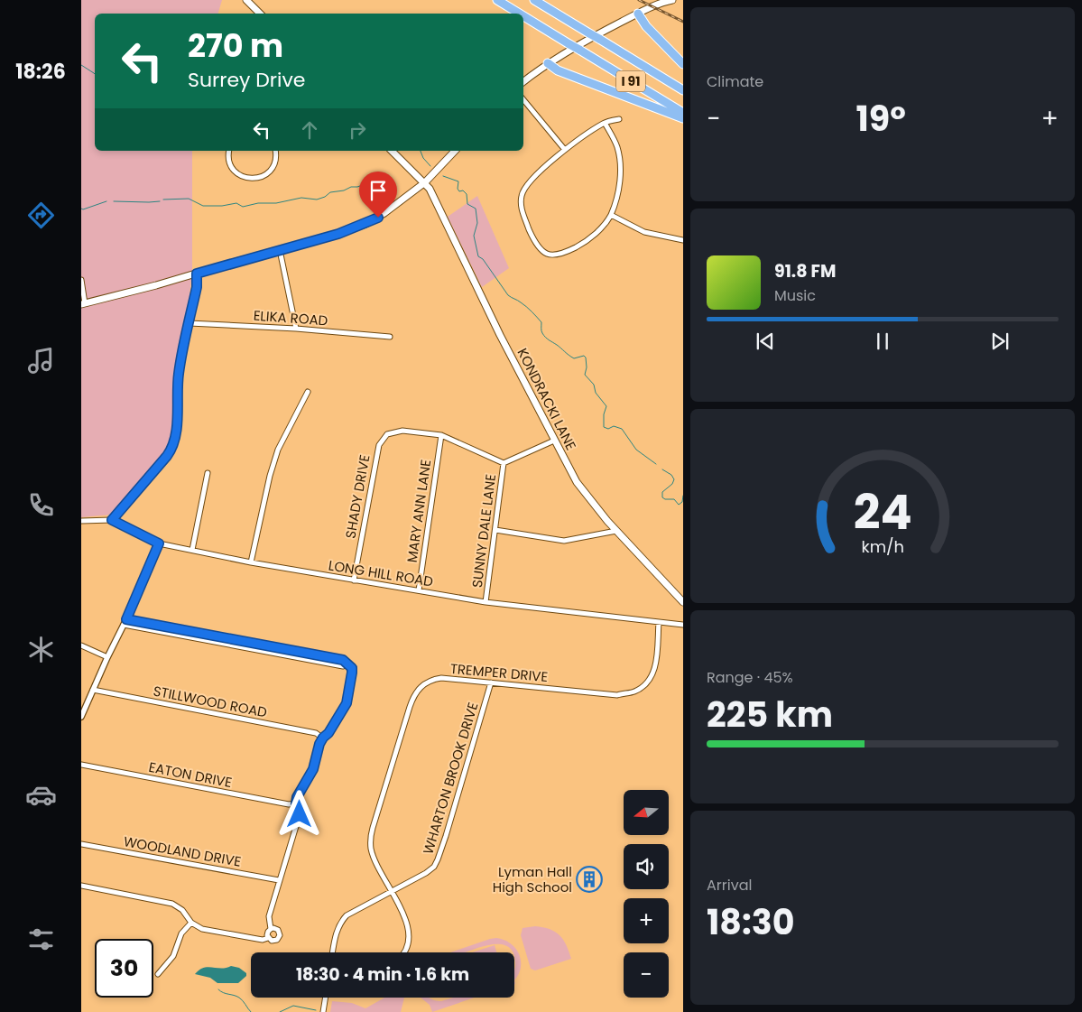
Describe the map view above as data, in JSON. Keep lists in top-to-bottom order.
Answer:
{
  "streets": {
    "highway": ["I 91"],
    "main road": ["KONDRACKI LANE"],
    "street": [
      "ELIKA ROAD",
      "SHADY DRIVE",
      "MARY ANN LANE",
      "SUNNY DALE LANE",
      "LONG HILL ROAD",
      "TREMPER DRIVE",
      "STILLWOOD ROAD",
      "EATON DRIVE",
      "WHARTON BROOK DRIVE",
      "WOODLAND DRIVE"
    ]
  },
  "crossings": [
    ["SHADY DRIVE", "MARY ANN LANE"],
    ["SHADY DRIVE", "SUNNY DALE LANE"],
    ["SHADY DRIVE", "LONG HILL ROAD"],
    ["MARY ANN LANE", "LONG HILL ROAD"],
    ["SUNNY DALE LANE", "LONG HILL ROAD"],
    ["LONG HILL ROAD", "TREMPER DRIVE"],
    ["TREMPER DRIVE", "WHARTON BROOK DRIVE"]
  ],
  "places": {
    "building": ["Lyman Hall High School"]
  },
  "north": "left",
  "page": {
    "tabs": "18:26",
    "tile": [
      "Climate",
      ["Range · 45%", "225 km"],
      ["Arrival", "18:30"]
    ],
    "turn": ["270 m", "Surrey Drive"],
    "heat": ["−", "19°", "+"],
    "song": ["91.8 FM", "Music"],
    "map_buttons": ["+", "−"],
    "limit": "30",
    "trip": "18:30 · 4 min · 1.6 km",
    "gauge": ["24", "km/h"]
  }
}
